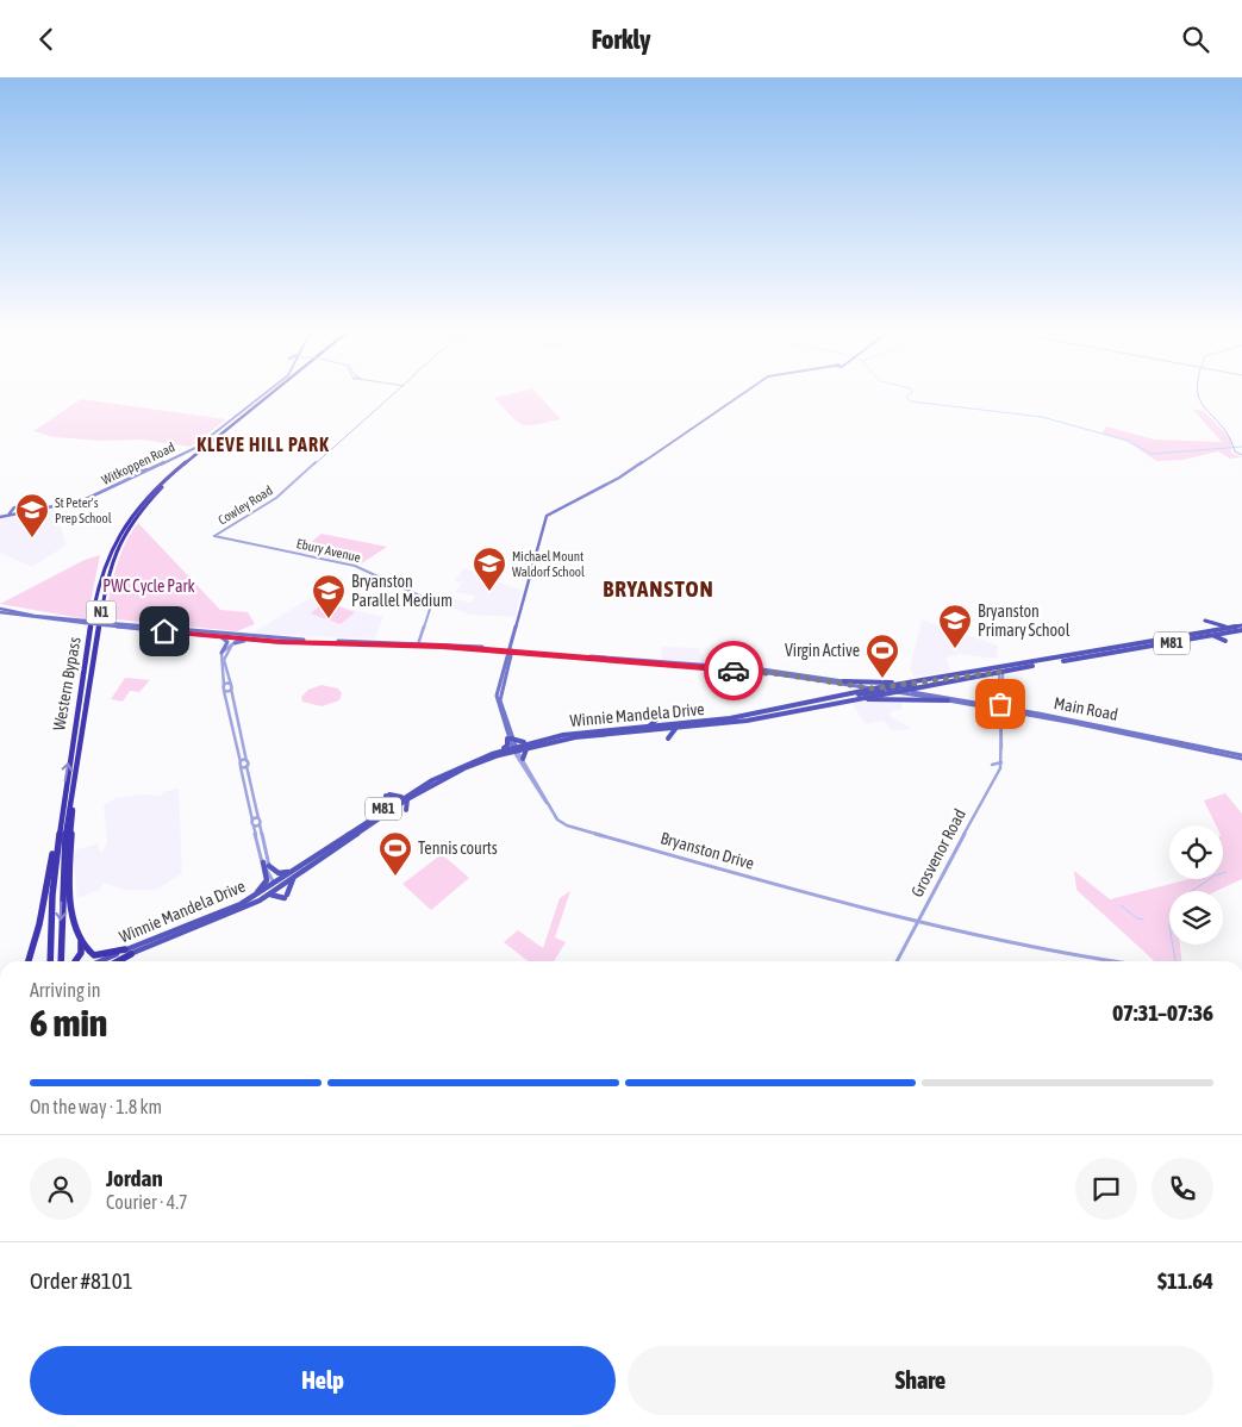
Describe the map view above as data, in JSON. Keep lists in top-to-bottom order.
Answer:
{
  "streets": {
    "highway": ["N1", "Western Bypass"],
    "main road": [
      "Witkoppen Road",
      "M81",
      "Main Road",
      "Winnie Mandela Drive",
      "Bryanston Drive"
    ],
    "street": ["Cowley Road", "Ebury Avenue", "Grosvenor Road"]
  },
  "crossings": [
    ["Cowley Road", "Ebury Avenue"],
    ["Main Road", "Winnie Mandela Drive"],
    ["Main Road", "Bryanston Drive"],
    ["Main Road", "Grosvenor Road"],
    ["Winnie Mandela Drive", "Bryanston Drive"],
    ["Winnie Mandela Drive", "Grosvenor Road"],
    ["Bryanston Drive", "Grosvenor Road"]
  ],
  "districts": ["KLEVE HILL PARK", "BRYANSTON"],
  "parks": ["PWC Cycle Park"],
  "places": {
    "school or university": [
      "St Peter's Prep School",
      "Michael Mount Waldorf School",
      "Bryanston Parallel Medium",
      "Bryanston Primary School"
    ],
    "sports": ["Virgin Active", "Tennis courts"]
  },
  "page": {
    "header": "Forkly",
    "heading": ["6 min", "Arriving in", "07:31–07:36"],
    "panel": [
      "Jordan",
      "Courier · 4.7",
      "Order #8101",
      "$11.64"
    ],
    "bar": "On the way · 1.8 km",
    "buttons": ["Help", "Share"]
  }
}
